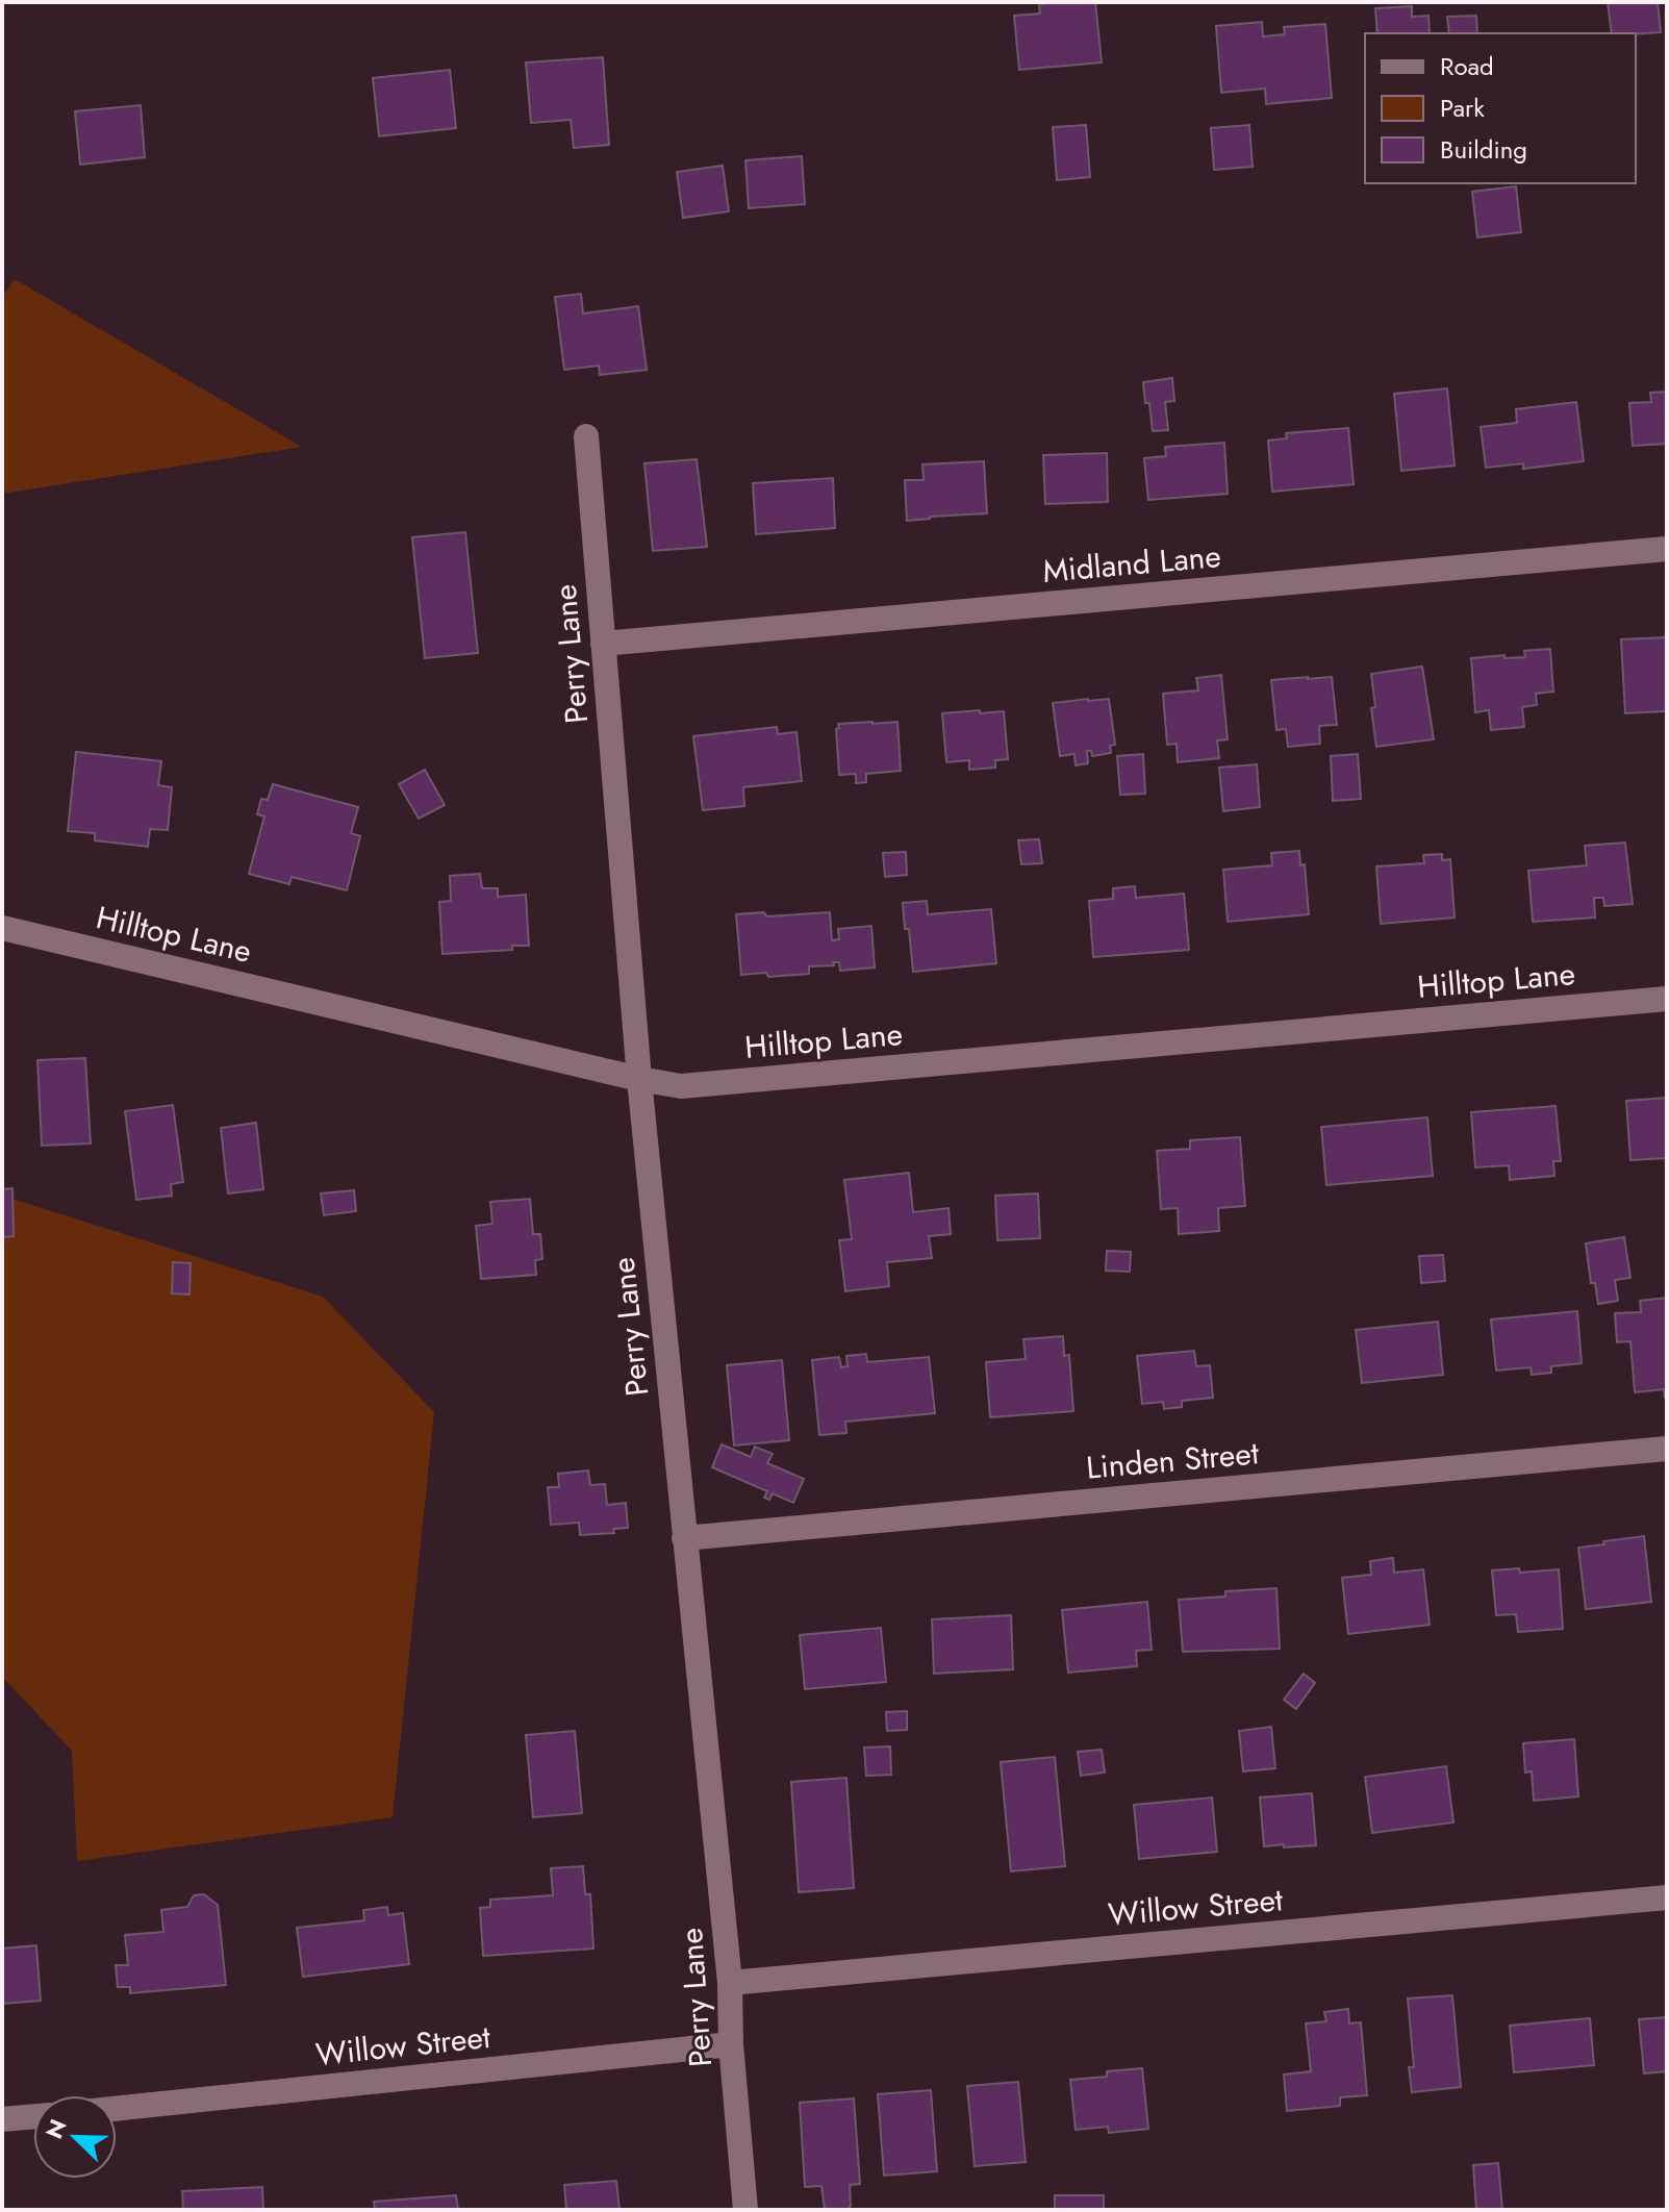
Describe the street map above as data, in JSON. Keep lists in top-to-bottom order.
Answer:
{
  "streets": {
    "street": [
      "Midland Lane",
      "Perry Lane",
      "Hilltop Lane",
      "Linden Street",
      "Willow Street"
    ]
  },
  "crossings": [
    ["Midland Lane", "Perry Lane"],
    ["Perry Lane", "Hilltop Lane"],
    ["Perry Lane", "Linden Street"],
    ["Perry Lane", "Willow Street"]
  ],
  "legend": ["Road", "Park", "Building"],
  "north": "top left"
}
